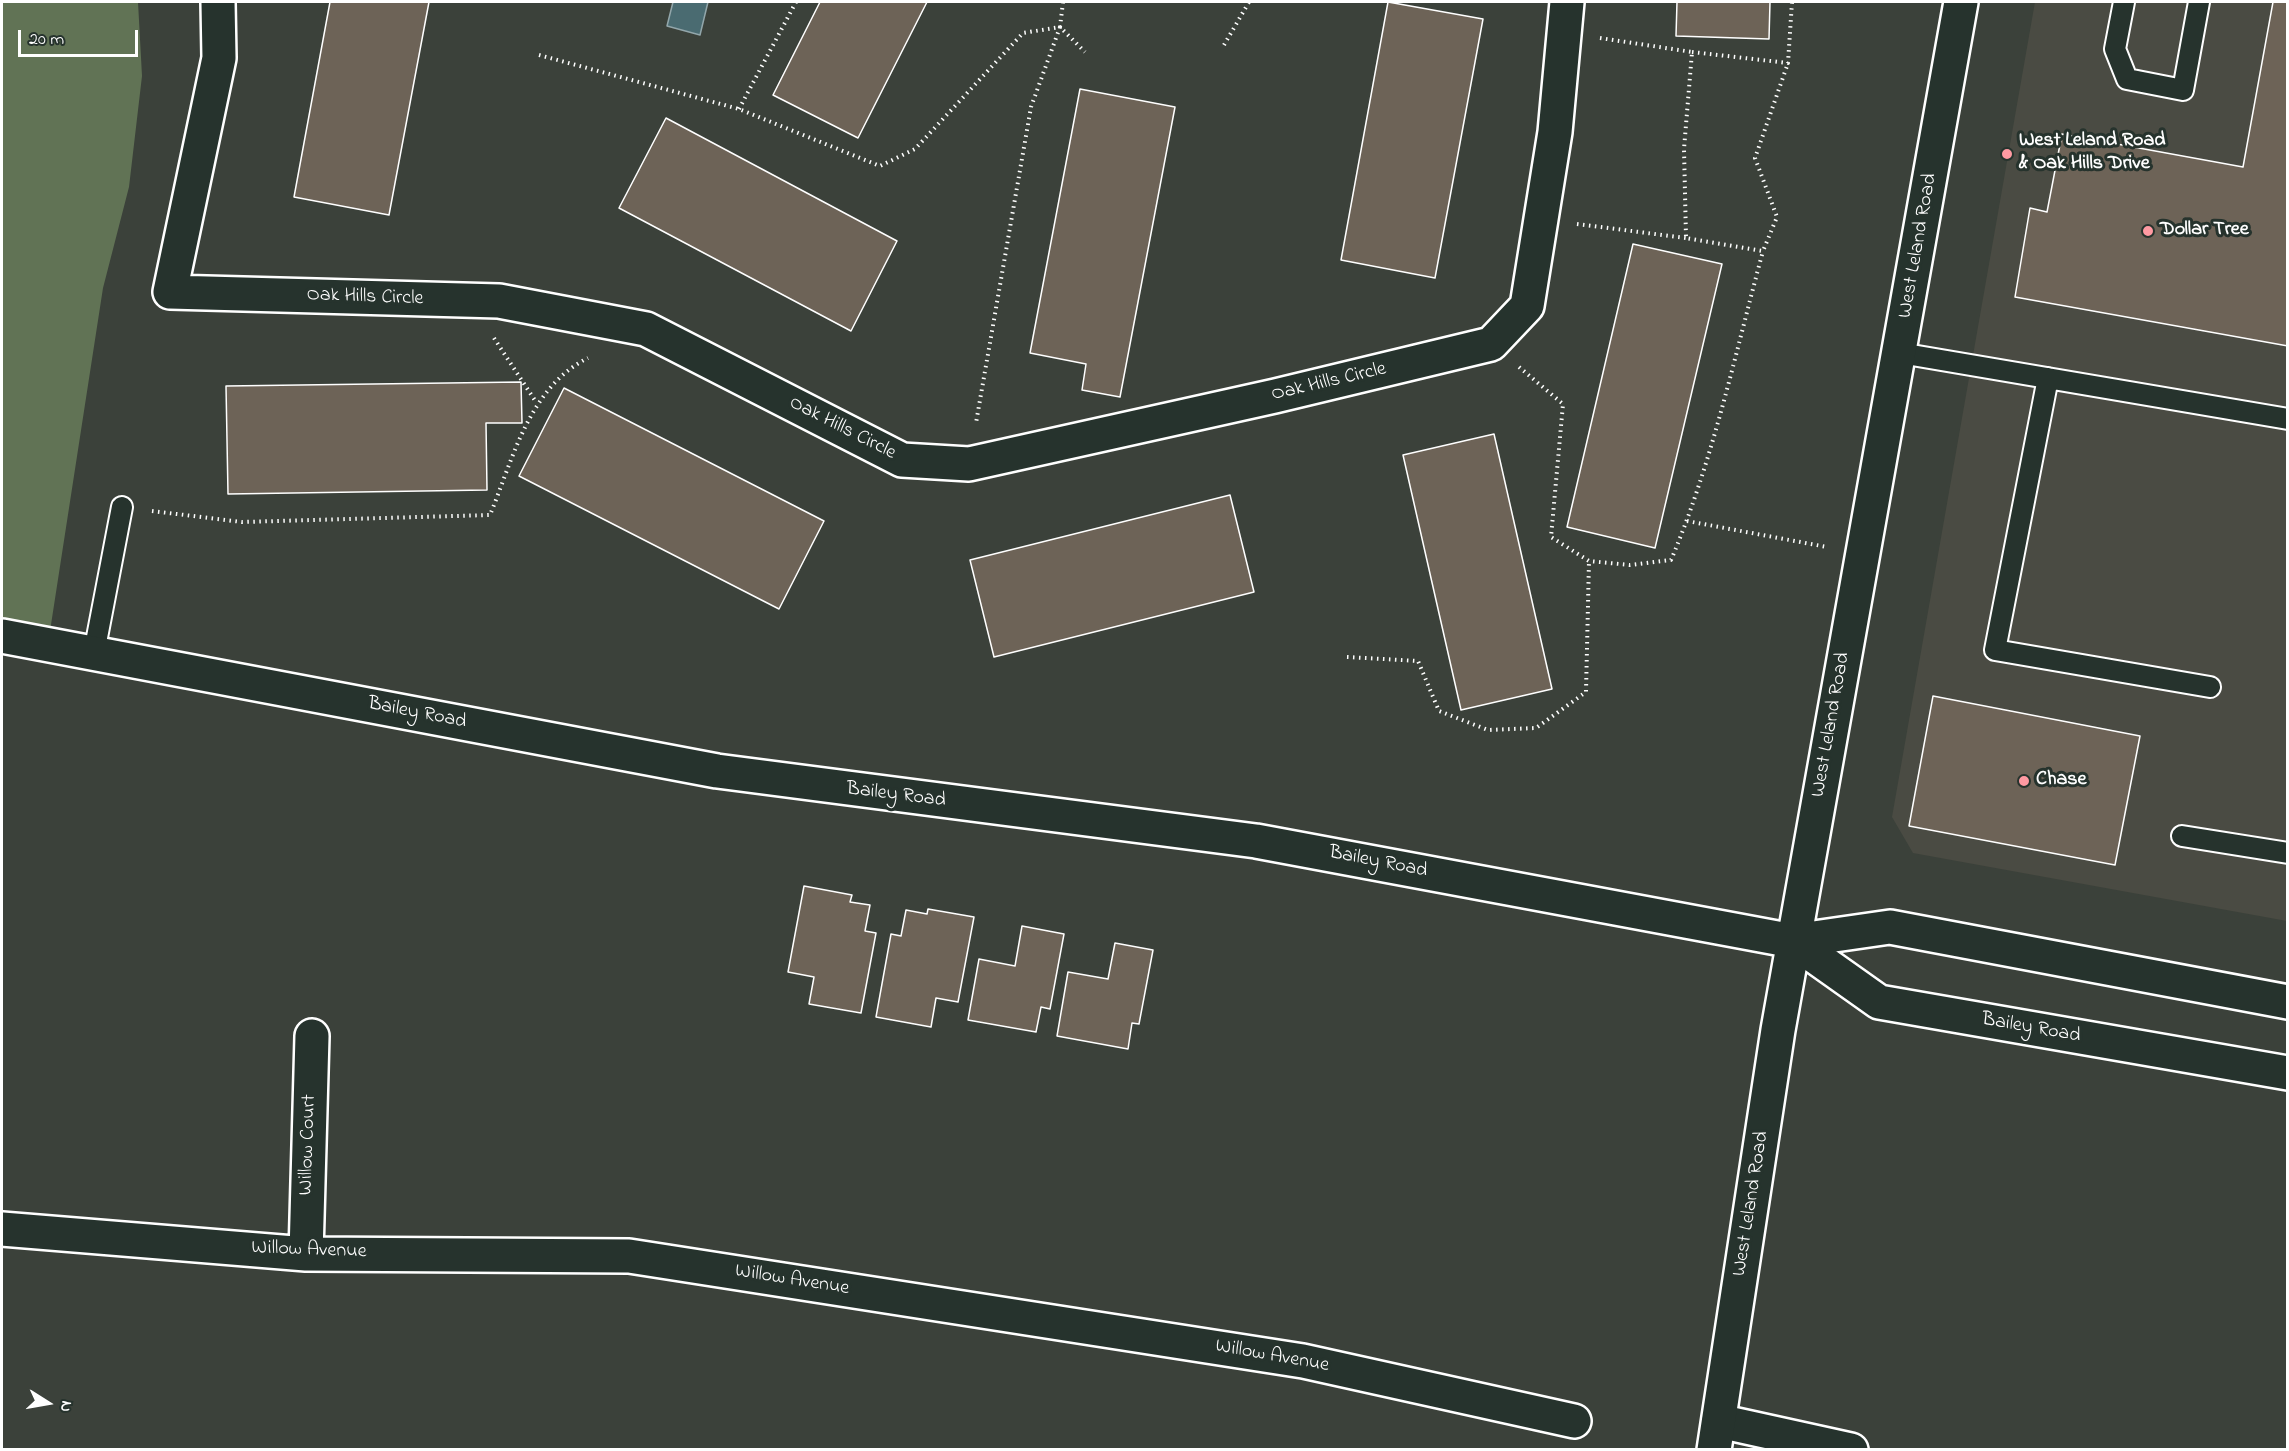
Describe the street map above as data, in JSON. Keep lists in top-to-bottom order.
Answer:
{
  "streets": {
    "street": [
      "West Leland Road",
      "Oak Hills Circle",
      "Bailey Road",
      "Willow Court",
      "Willow Avenue"
    ]
  },
  "crossings": [
    ["West Leland Road", "Bailey Road"],
    ["Willow Court", "Willow Avenue"]
  ],
  "places": ["West Leland Road & Oak Hills Drive", "Dollar Tree", "Chase"],
  "scale_bar": "20 m",
  "north": "right"
}
